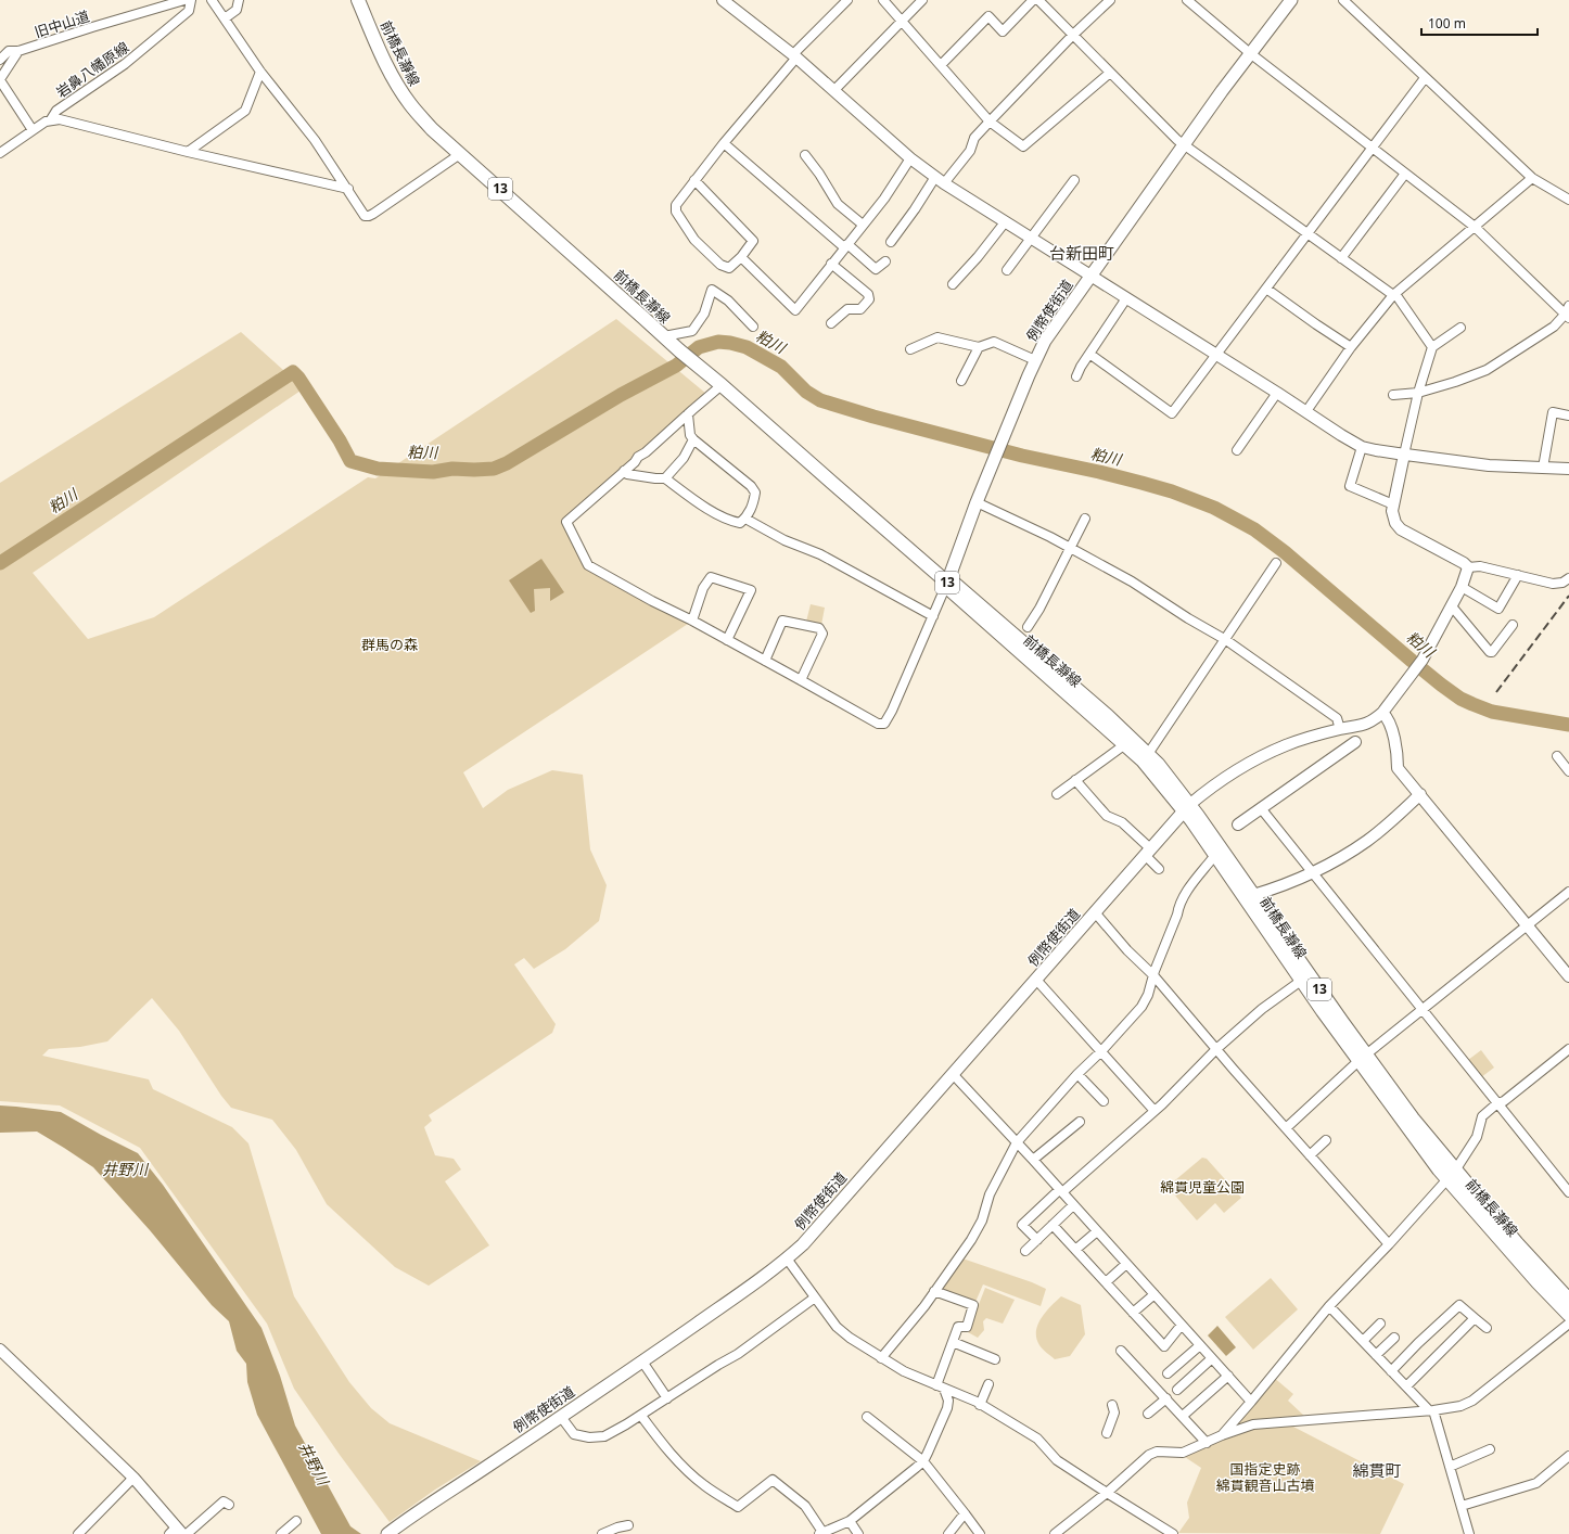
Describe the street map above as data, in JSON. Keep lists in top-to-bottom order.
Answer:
{
  "streets": {
    "main road": ["前橋長瀞線", "13", "例幣使街道"],
    "street": ["旧中山道", "岩鼻八幡原線"]
  },
  "crossings": [
    ["前橋長瀞線", "例幣使街道"]
  ],
  "districts": ["台新田町", "綿貫町"],
  "water": ["粕川", "井野川"],
  "parks": ["群馬の森", "綿貫児童公園", "国指定史跡 綿貫観音山古墳"],
  "scale_bar": "100 m"
}
